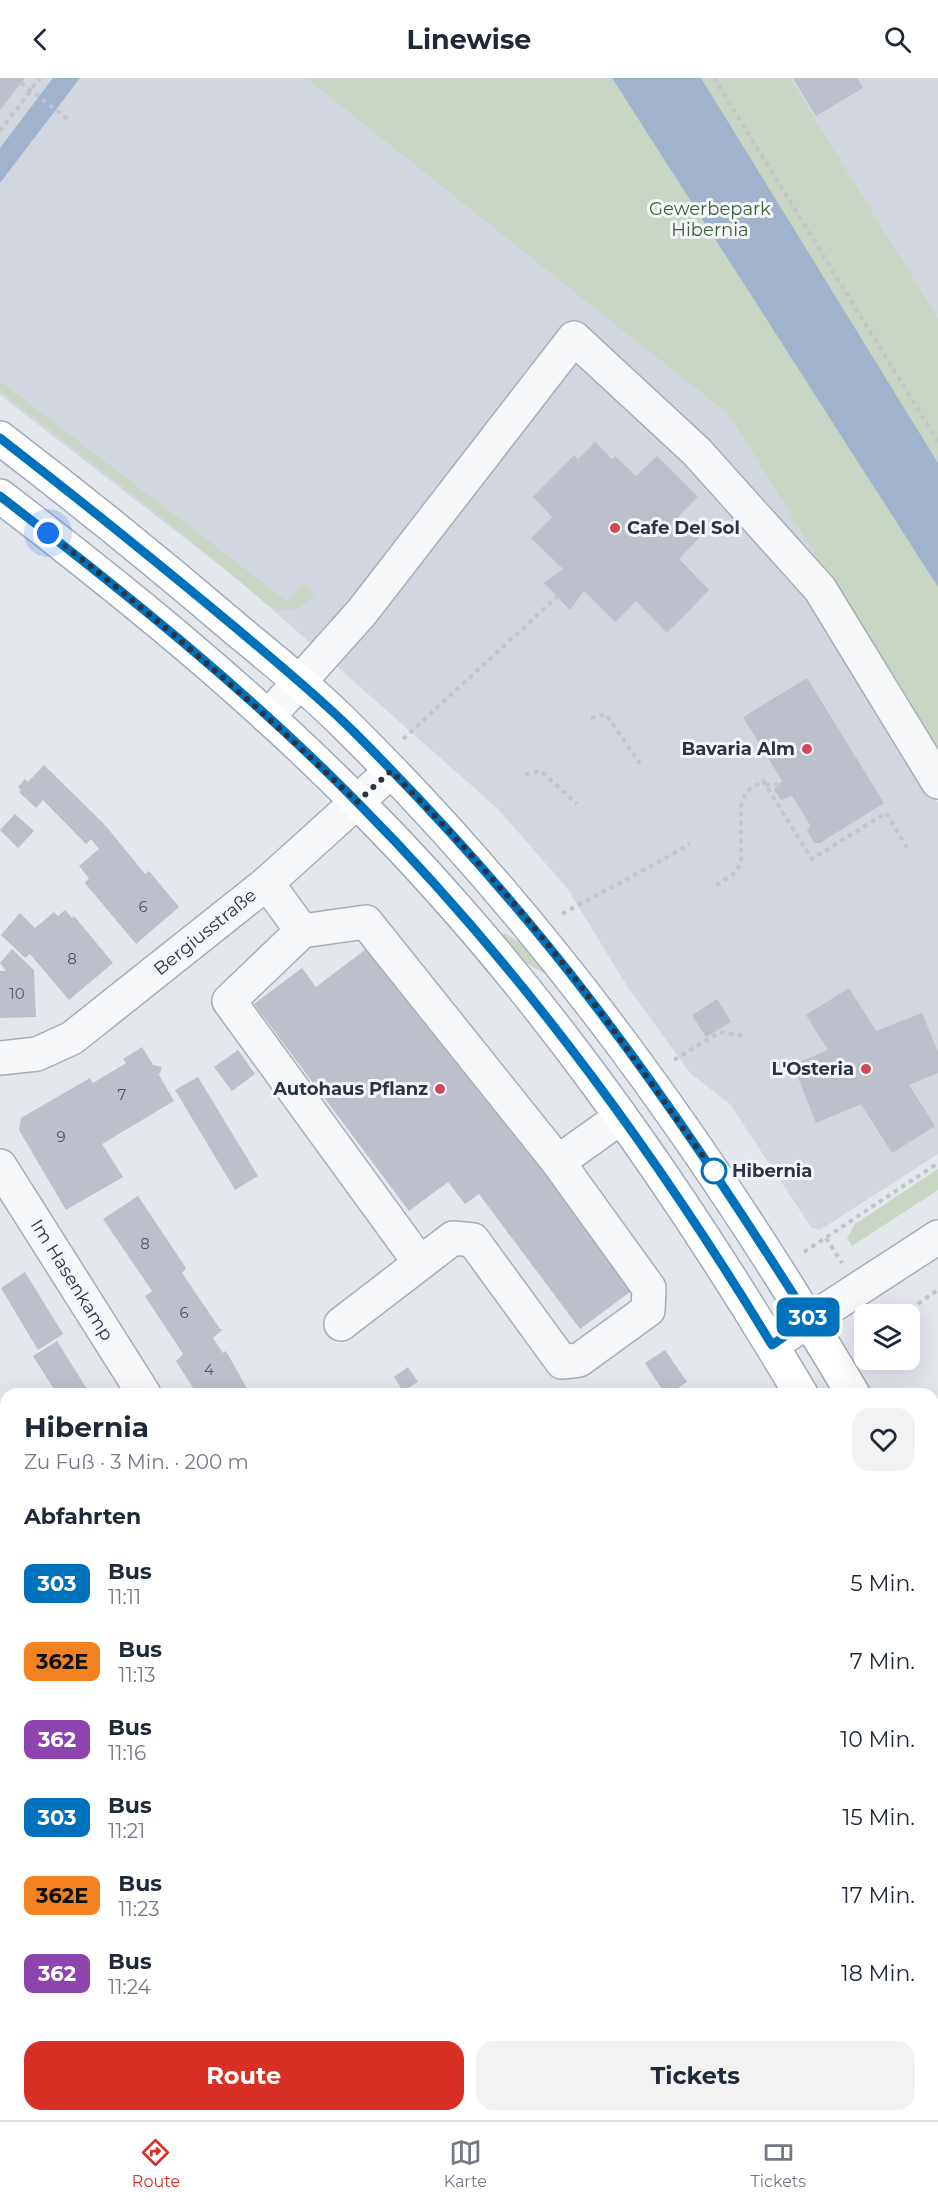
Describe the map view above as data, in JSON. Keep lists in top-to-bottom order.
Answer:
{
  "streets": {
    "street": ["Bergiusstraße", "Im Hasenkamp"]
  },
  "parks": ["Gewerbepark Hibernia"],
  "places": [
    "Cafe Del Sol",
    "Bavaria Alm",
    "L'Osteria",
    "Autohaus Pflanz",
    "Hibernia"
  ],
  "lines": ["bus line 303"],
  "house_numbers": [
    "6",
    "8",
    "10",
    "7",
    "9",
    "8",
    "6",
    "4"
  ],
  "page": {
    "header": "Linewise",
    "on_map": "303",
    "heading": [
      ["Hibernia", "Zu Fuß · 3 Min. · 200 m"],
      "Abfahrten"
    ],
    "list": [
      {
        "mark": "303",
        "name": "Bus",
        "note": "11:11",
        "value": "5 Min."
      },
      {
        "mark": "362E",
        "name": "Bus",
        "note": "11:13",
        "value": "7 Min."
      },
      {
        "mark": "362",
        "name": "Bus",
        "note": "11:16",
        "value": "10 Min."
      },
      {
        "mark": "303",
        "name": "Bus",
        "note": "11:21",
        "value": "15 Min."
      },
      {
        "mark": "362E",
        "name": "Bus",
        "note": "11:23",
        "value": "17 Min."
      },
      {
        "mark": "362",
        "name": "Bus",
        "note": "11:24",
        "value": "18 Min."
      }
    ],
    "buttons": ["Route", "Tickets"],
    "tabs": ["Route", "Karte", "Tickets"]
  }
}
